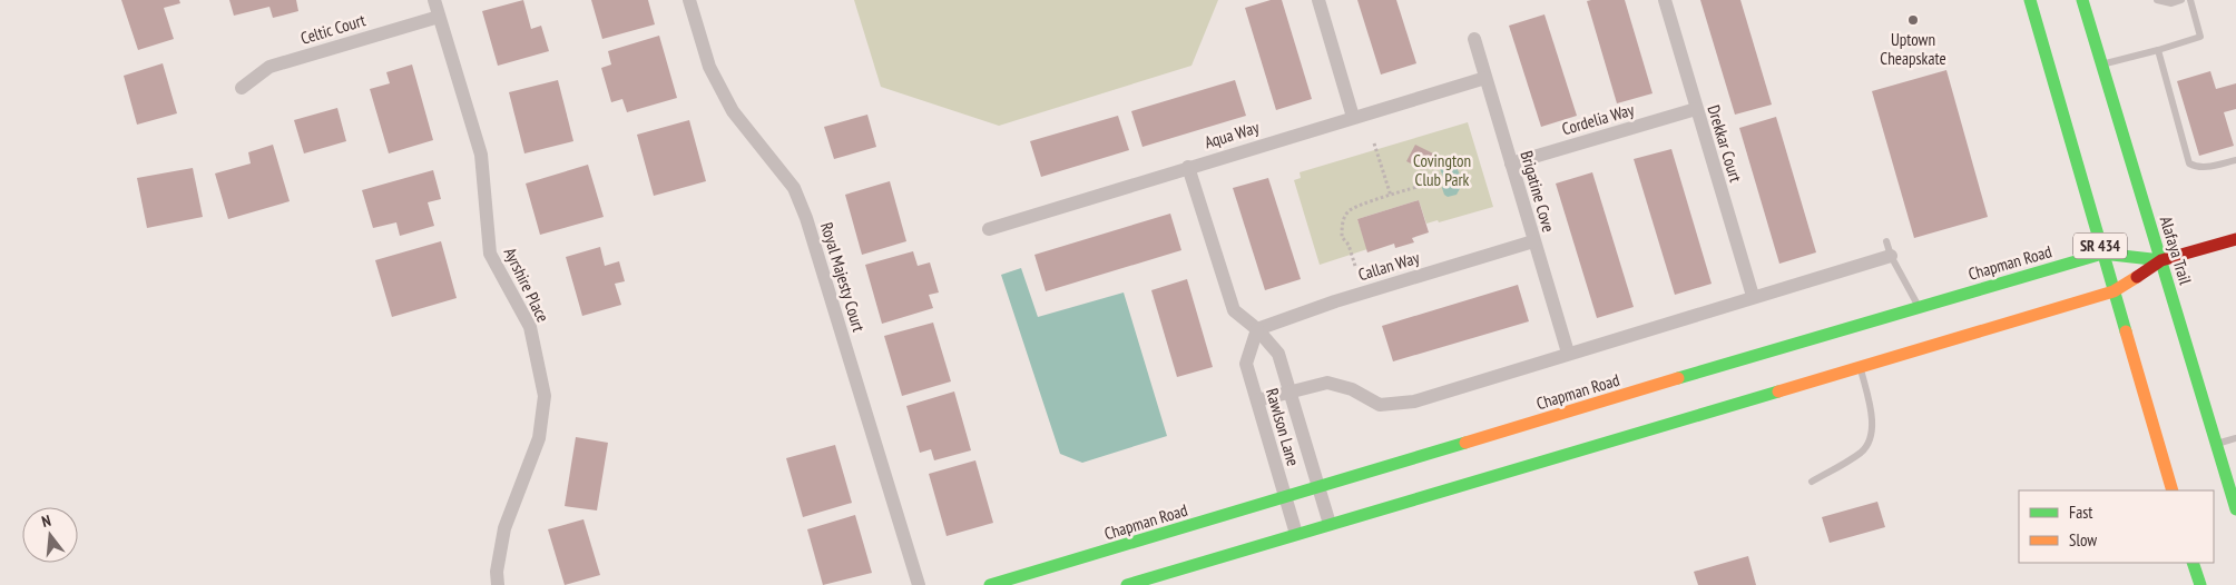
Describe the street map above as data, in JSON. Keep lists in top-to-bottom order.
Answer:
{
  "streets": {
    "street": [
      "Celtic Court",
      "Cordelia Way",
      "Aqua Way",
      "Drekkar Court",
      "Brigatine Cove",
      "SR 434",
      "Alafaya Trail",
      "Chapman Road",
      "Callan Way",
      "Royal Majesty Court",
      "Ayrshire Place",
      "Rawlson Lane"
    ]
  },
  "crossings": [
    ["Celtic Court", "Ayrshire Place"],
    ["Cordelia Way", "Drekkar Court"],
    ["Cordelia Way", "Brigatine Cove"],
    ["Aqua Way", "Brigatine Cove"],
    ["Aqua Way", "Rawlson Lane"],
    ["Brigatine Cove", "Callan Way"],
    ["SR 434", "Chapman Road"],
    ["Alafaya Trail", "Chapman Road"],
    ["Chapman Road", "Rawlson Lane"],
    ["Callan Way", "Rawlson Lane"]
  ],
  "parks": ["Covington Club Park"],
  "places": ["Uptown Cheapskate"],
  "legend": ["Fast", "Slow"],
  "north": "top"
}
